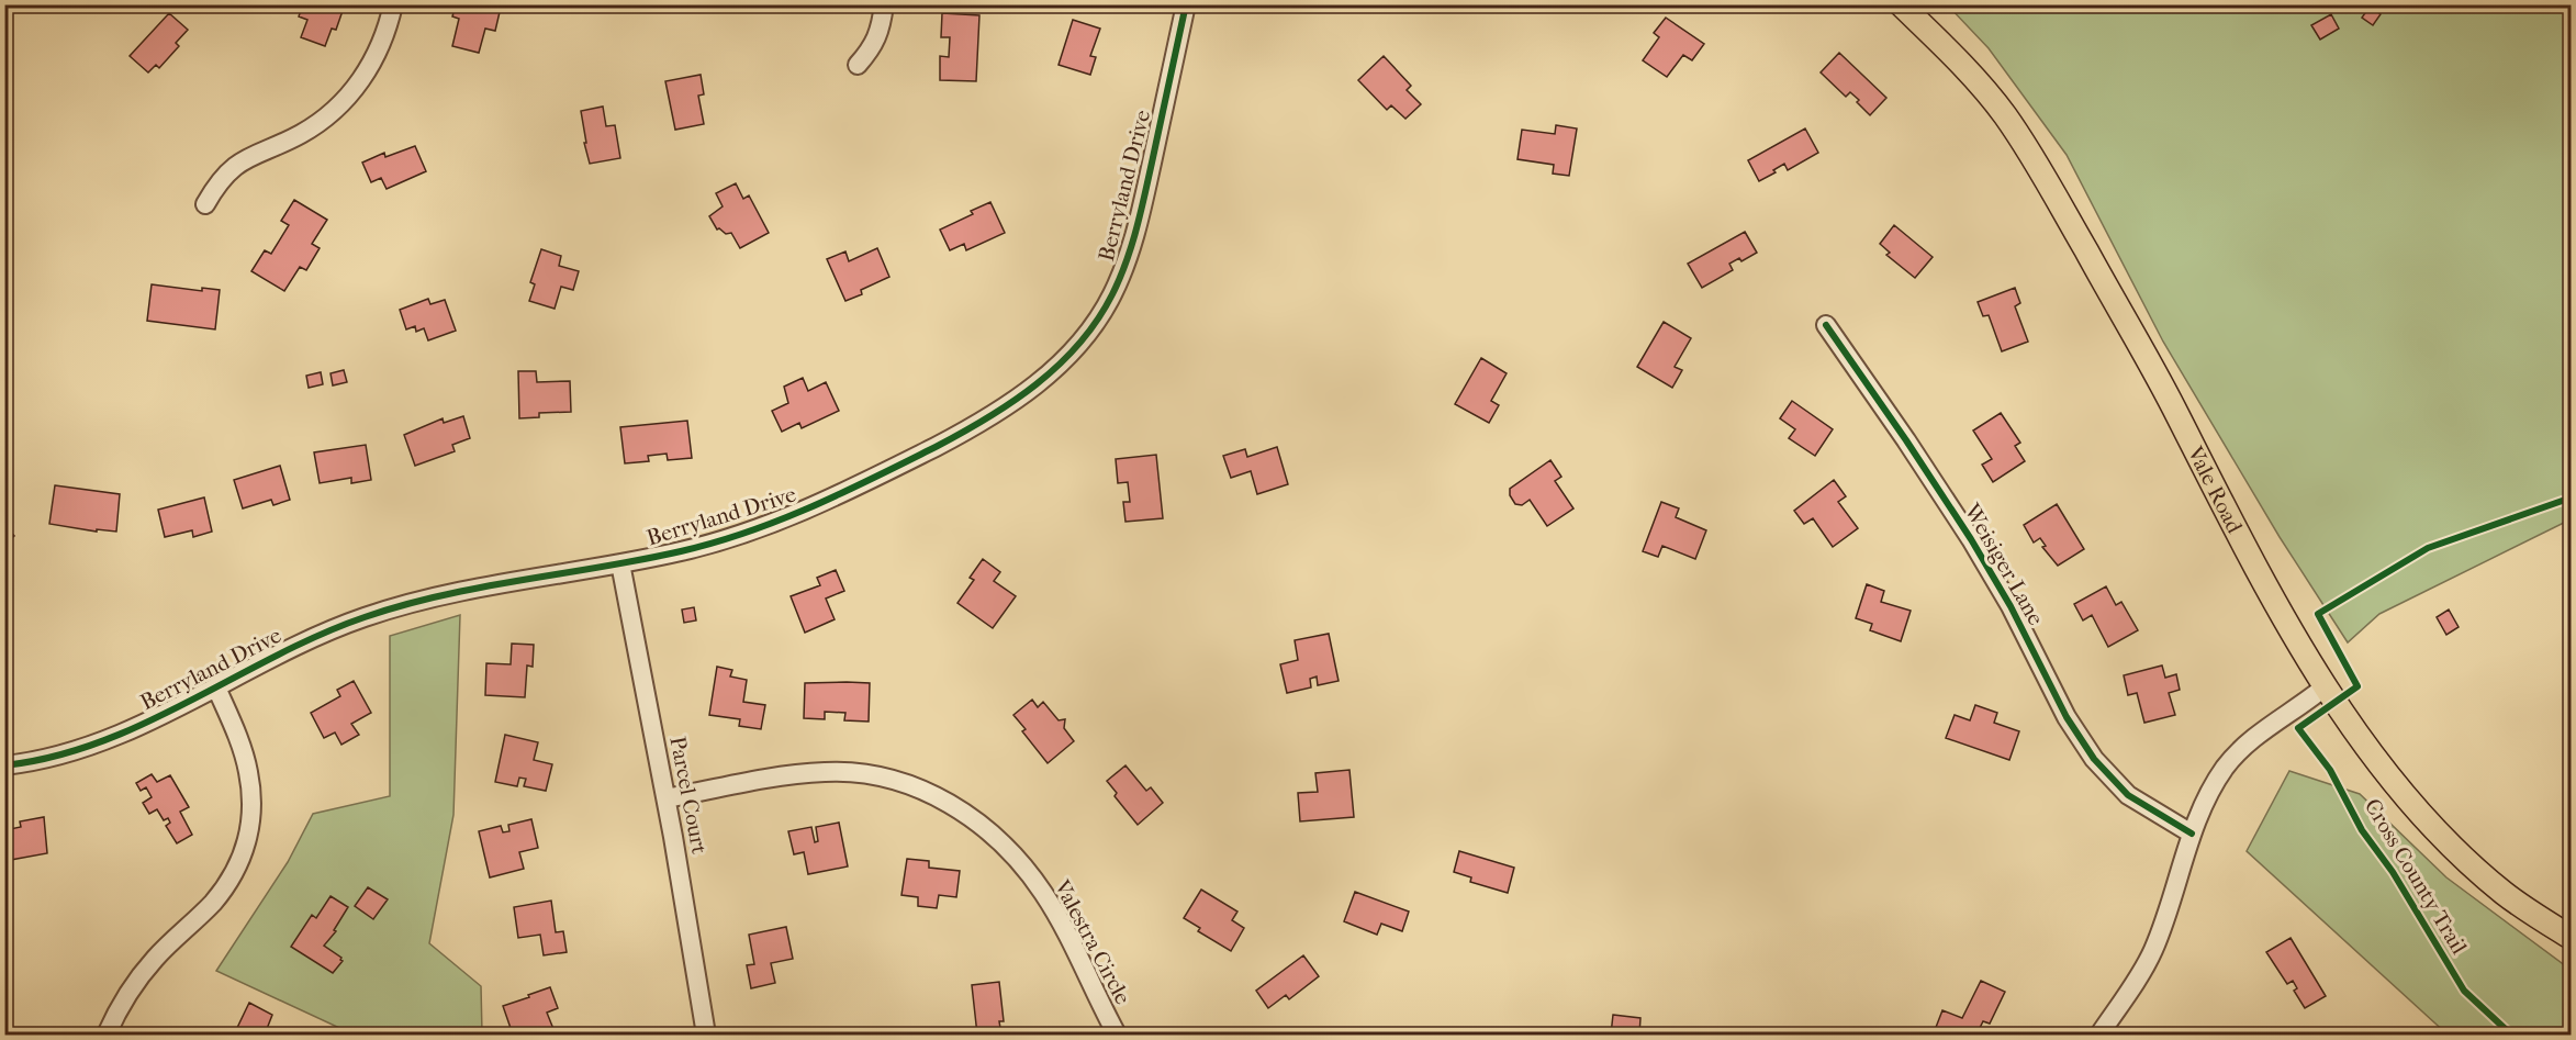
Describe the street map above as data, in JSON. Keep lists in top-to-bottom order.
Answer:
{
  "streets": {
    "main road": ["Vale Road"],
    "street": [
      "Berryland Drive",
      "Weisiger Lane",
      "Parcel Court",
      "Valestra Circle"
    ],
    "cycle path": ["Cross County Trail"]
  },
  "crossings": [
    ["Berryland Drive", "Parcel Court"],
    ["Parcel Court", "Valestra Circle"]
  ]
}
